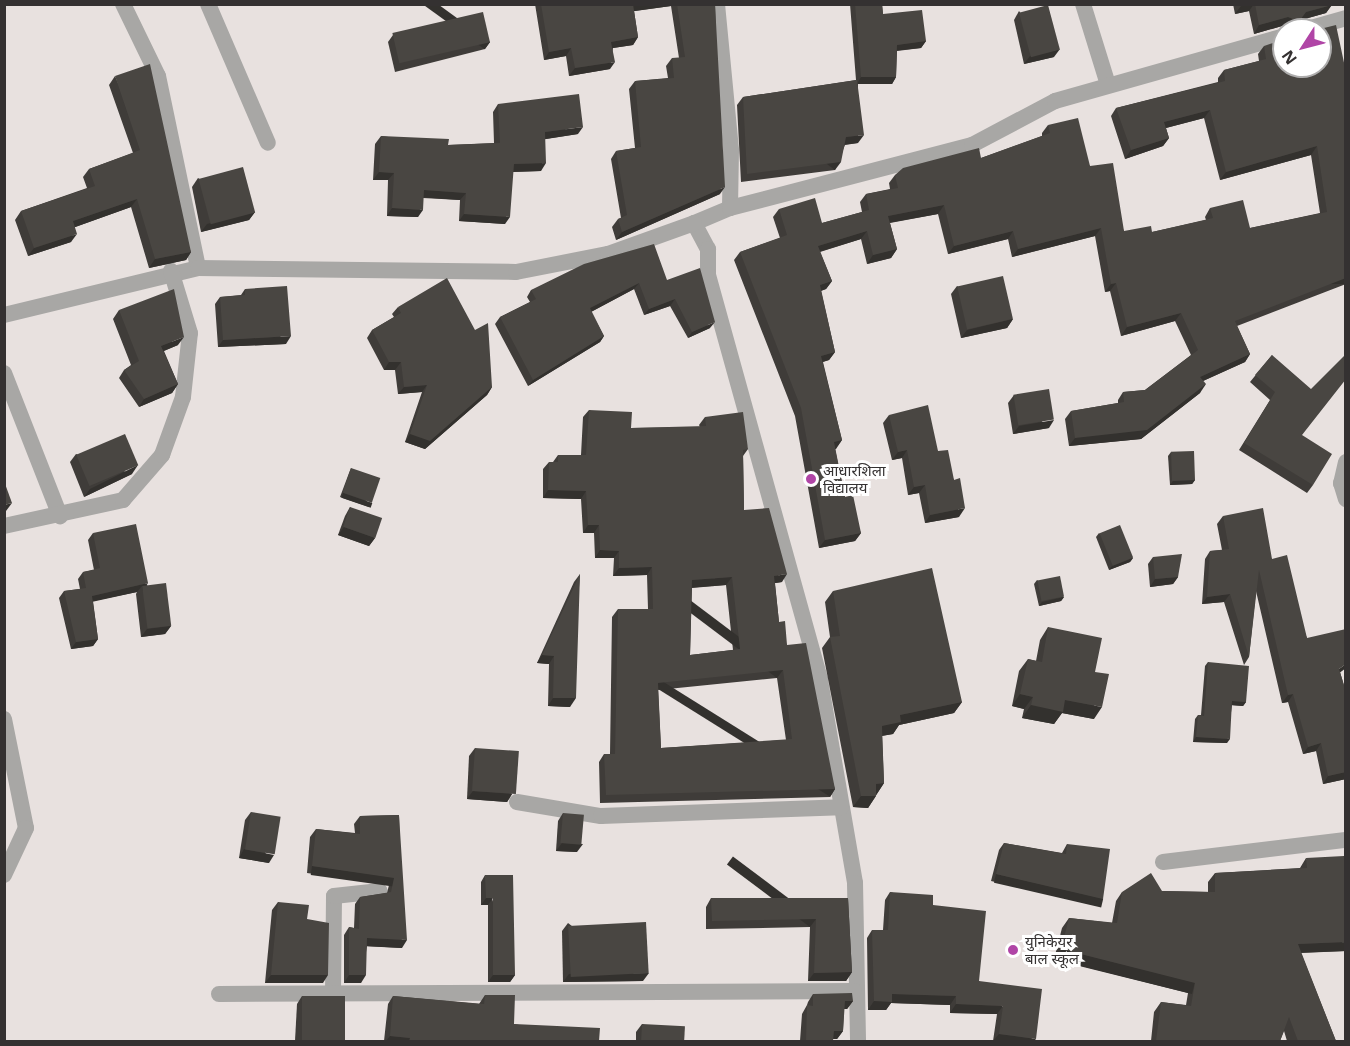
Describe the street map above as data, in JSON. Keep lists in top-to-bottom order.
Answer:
{
  "places": ["आधारशिला विद्यालय", "युनिकेयर बाल स्कूल"],
  "north": "bottom left"
}
